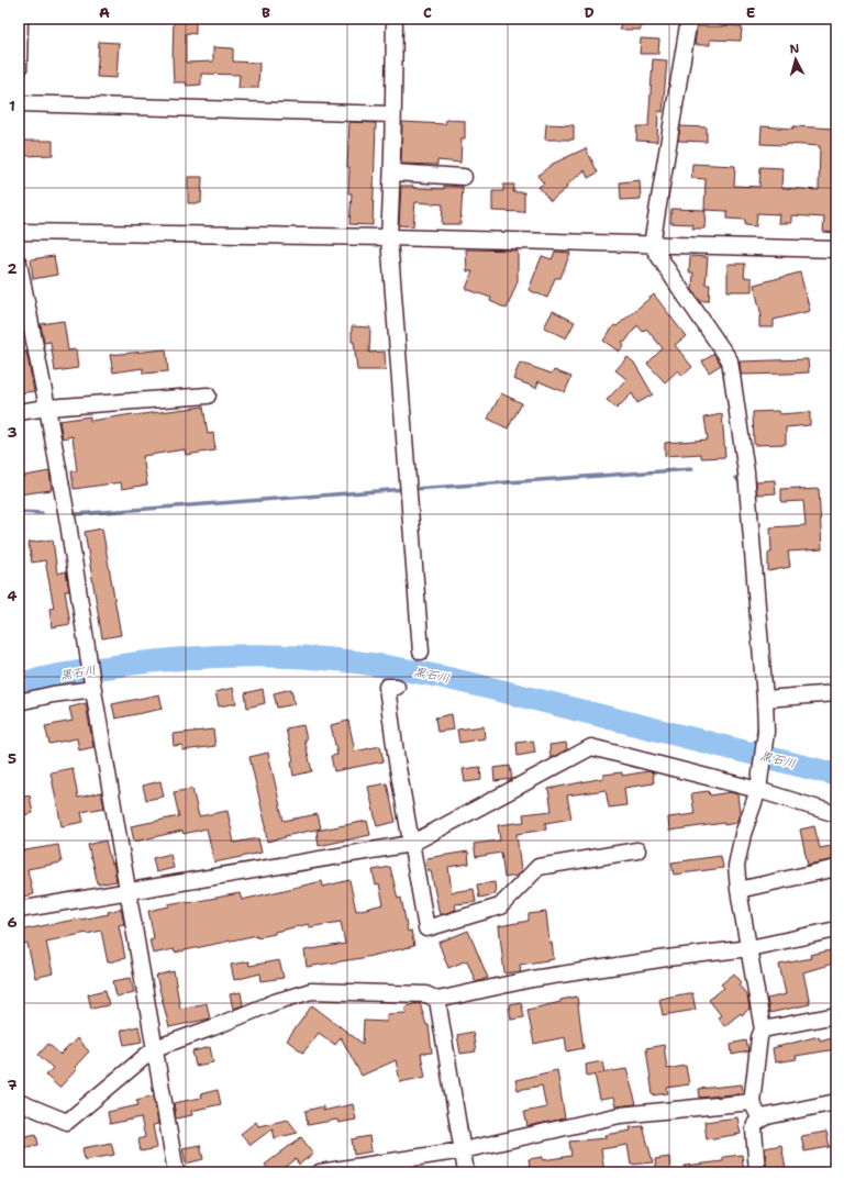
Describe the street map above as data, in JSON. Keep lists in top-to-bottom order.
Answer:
{
  "water": ["黒石川"],
  "north": "top",
  "grid": {
    "columns": [
      "A",
      "B",
      "C",
      "D",
      "E"
    ],
    "rows": [
      "1",
      "2",
      "3",
      "4",
      "5",
      "6",
      "7"
    ]
  }
}
